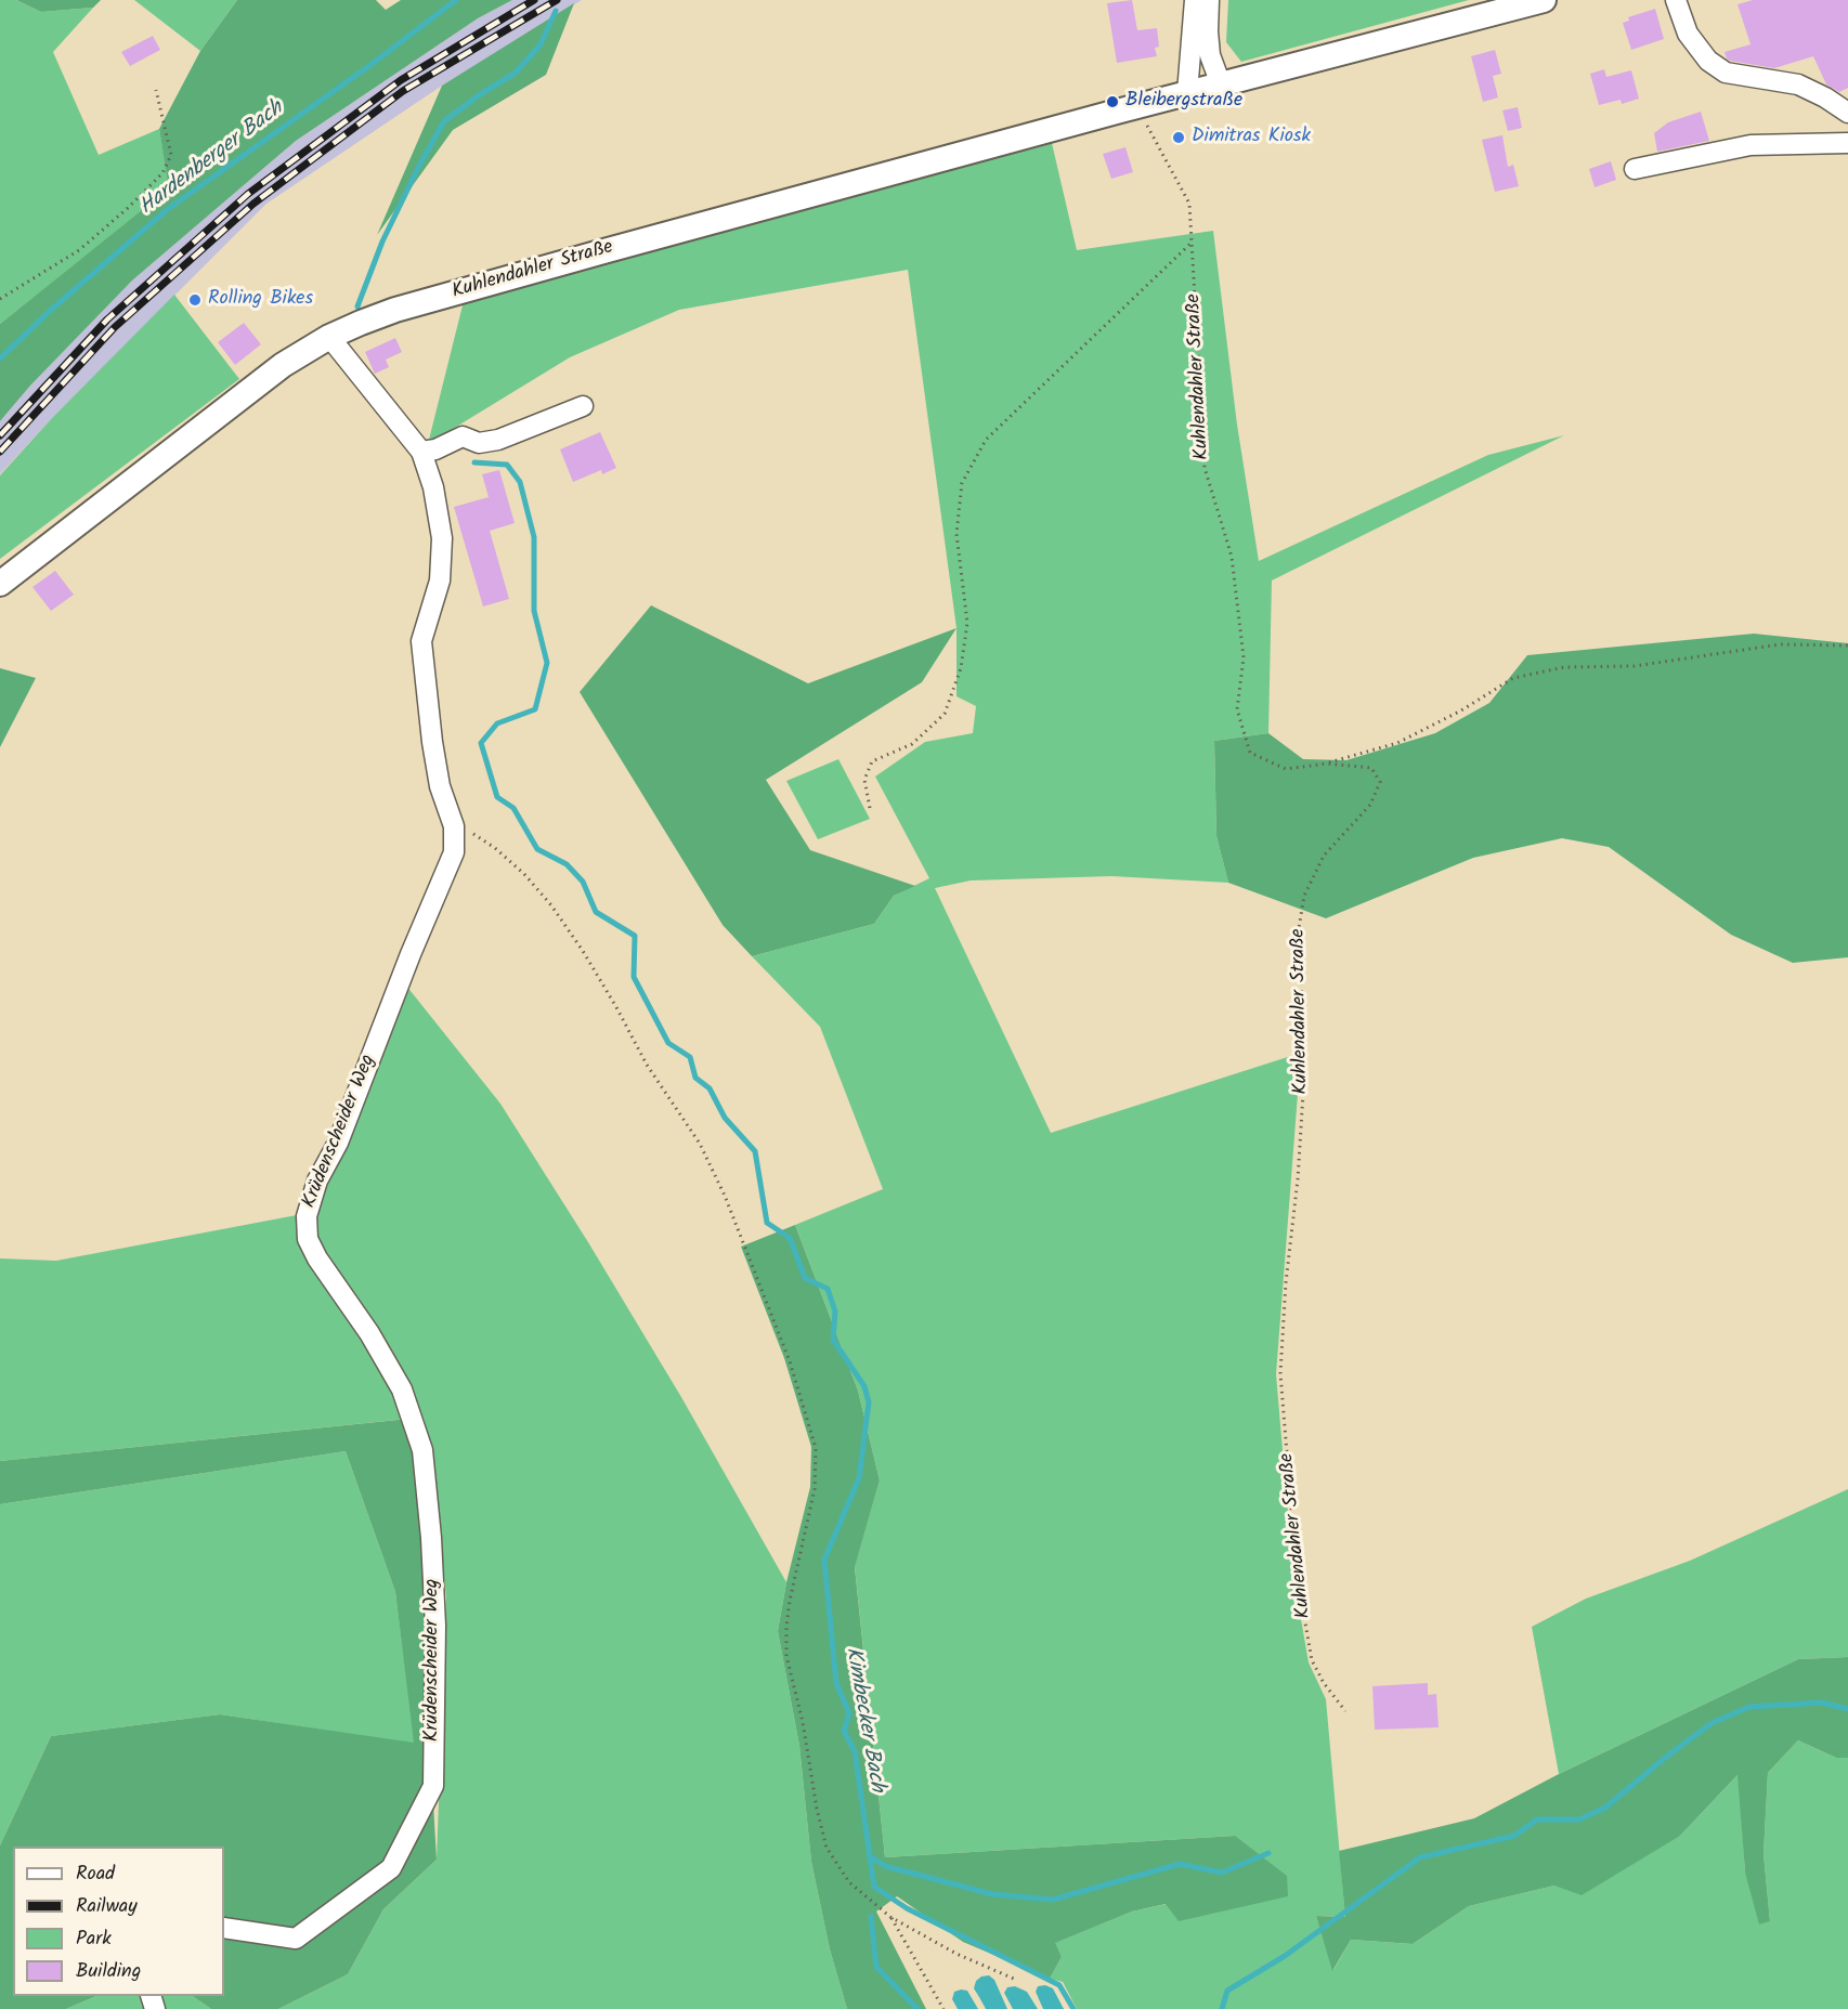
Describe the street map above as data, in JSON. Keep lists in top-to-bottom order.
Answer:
{
  "streets": {
    "main road": ["Kuhlendahler Straße"],
    "street": ["Krüdenscheider Weg"]
  },
  "crossings": [
    ["Kuhlendahler Straße", "Krüdenscheider Weg"]
  ],
  "water": ["Hardenberger Bach", "Kimbecker Bach"],
  "places": ["Bleibergstraße", "Dimitras Kiosk", "Rolling Bikes"],
  "legend": [
    "Road",
    "Railway",
    "Park",
    "Building"
  ]
}
